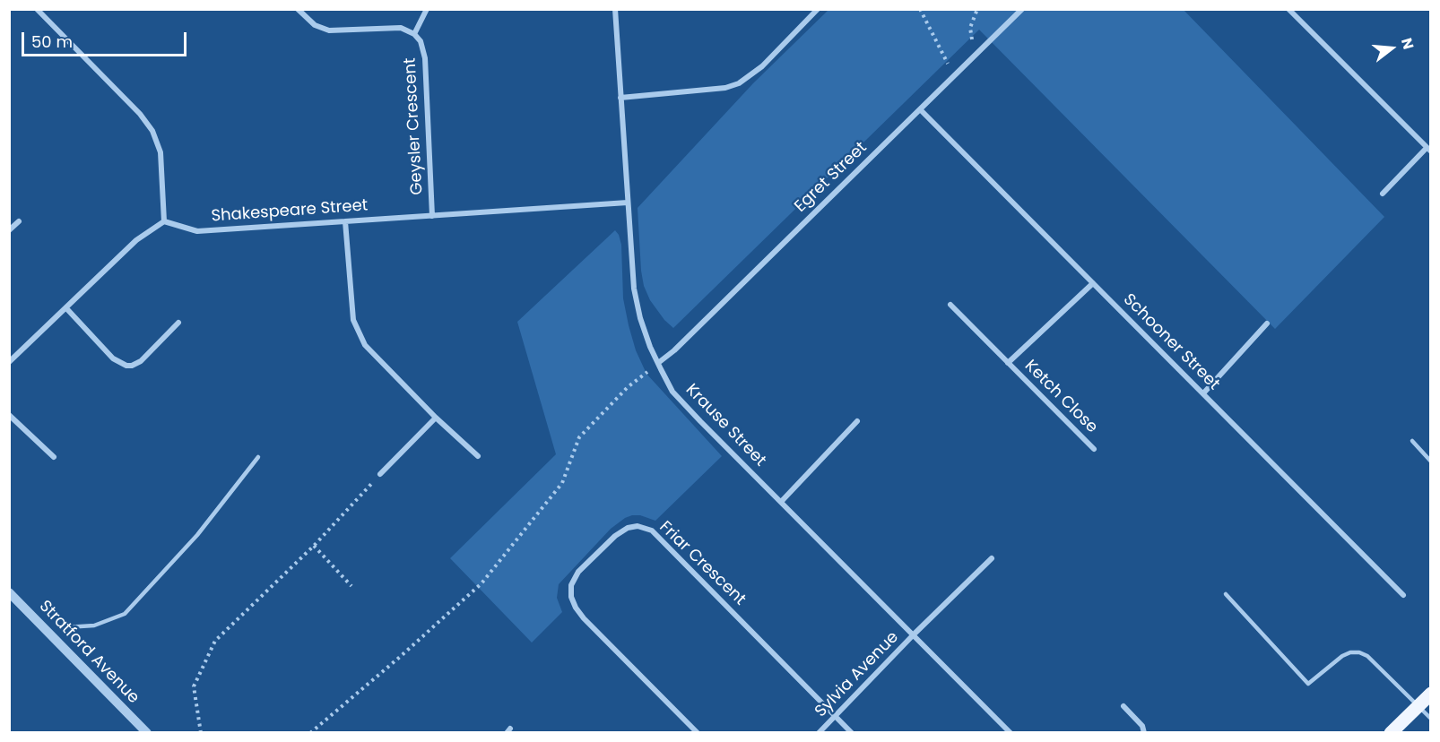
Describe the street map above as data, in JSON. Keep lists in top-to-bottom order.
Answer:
{
  "streets": {
    "street": [
      "Geysler Crescent",
      "Egret Street",
      "Shakespeare Street",
      "Schooner Street",
      "Ketch Close",
      "Krause Street",
      "Friar Crescent",
      "Stratford Avenue",
      "Sylvia Avenue"
    ]
  },
  "crossings": [
    ["Geysler Crescent", "Shakespeare Street"],
    ["Egret Street", "Schooner Street"],
    ["Egret Street", "Krause Street"],
    ["Shakespeare Street", "Krause Street"],
    ["Schooner Street", "Ketch Close"],
    ["Krause Street", "Sylvia Avenue"],
    ["Friar Crescent", "Sylvia Avenue"]
  ],
  "scale_bar": "50 m",
  "north": "right"
}
